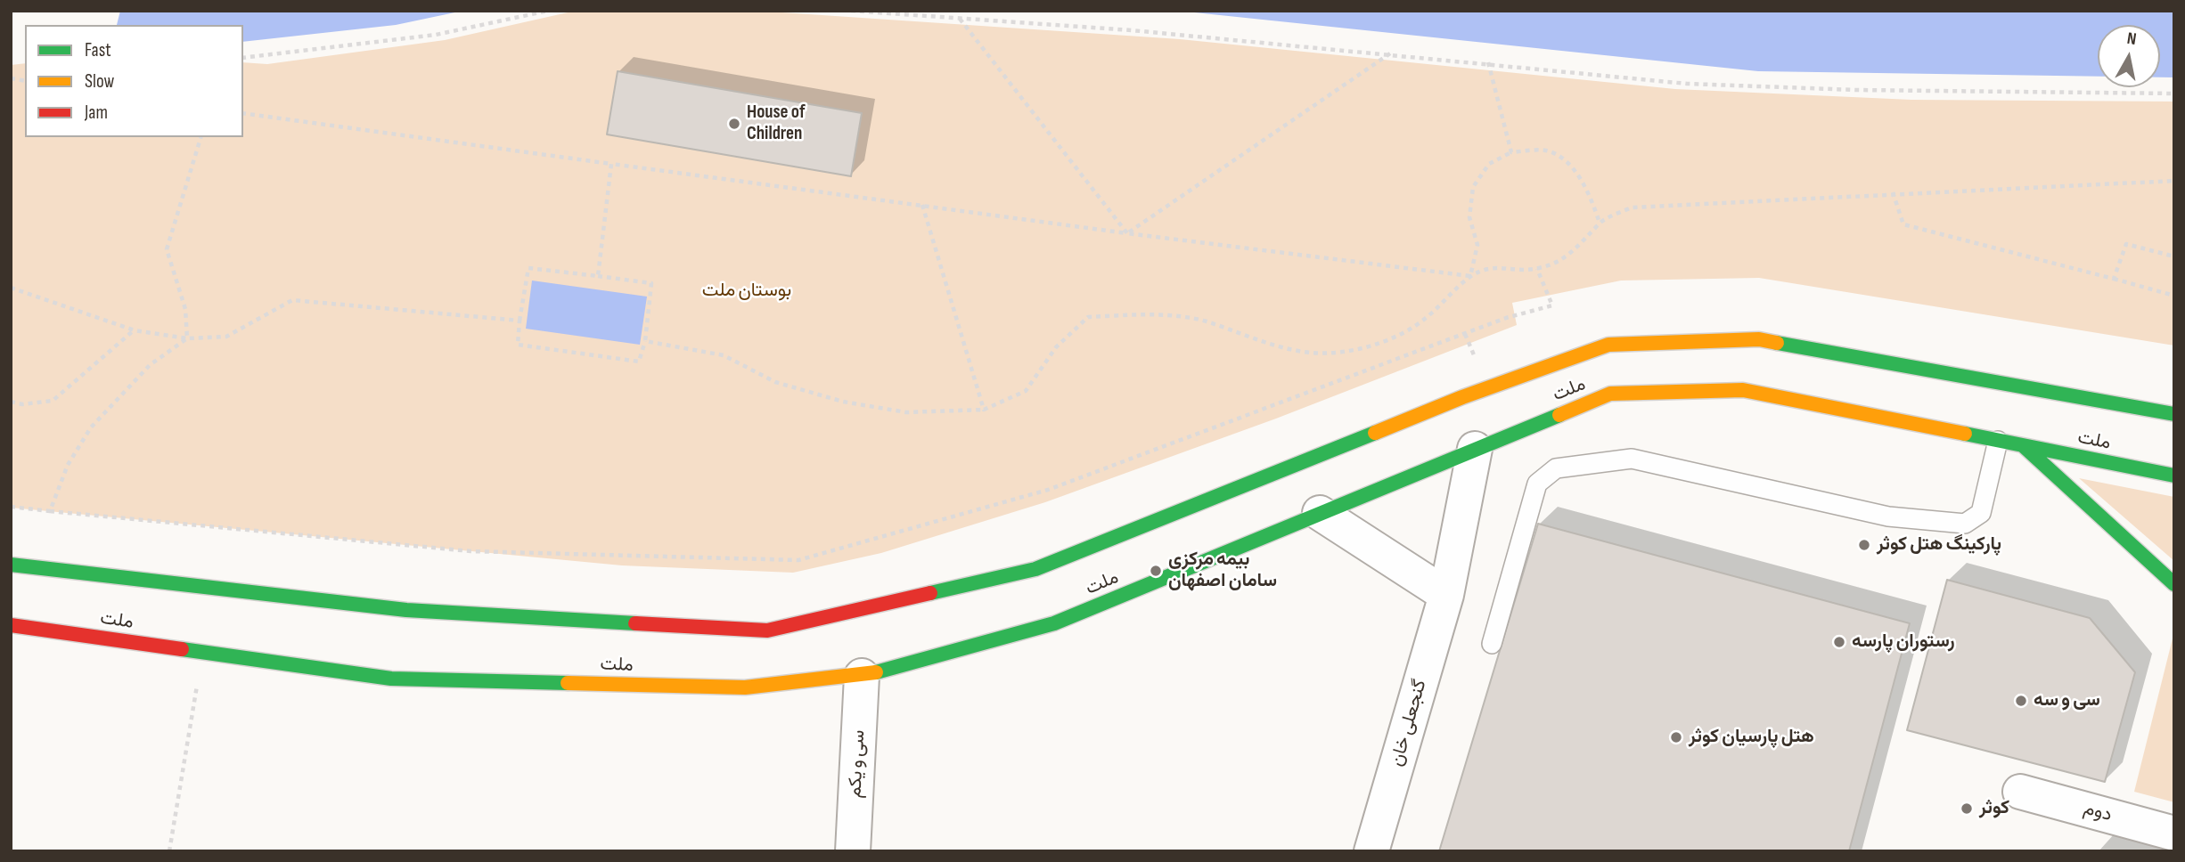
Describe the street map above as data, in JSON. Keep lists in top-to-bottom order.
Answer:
{
  "streets": {
    "main road": ["ملت"],
    "street": ["گنجعلی خان", "سی و یکم", "دوم"]
  },
  "crossings": [
    ["ملت", "گنجعلی خان"],
    ["ملت", "سی و یکم"]
  ],
  "parks": ["بوستان ملت"],
  "places": [
    "House of Children",
    "پارکینگ هتل کوثر",
    "بیمه مرکزی سامان اصفهان",
    "رستوران پارسه",
    "سی و سه",
    "هتل پارسیان کوثر",
    "کوثر"
  ],
  "legend": ["Fast", "Slow", "Jam"],
  "north": "top"
}
